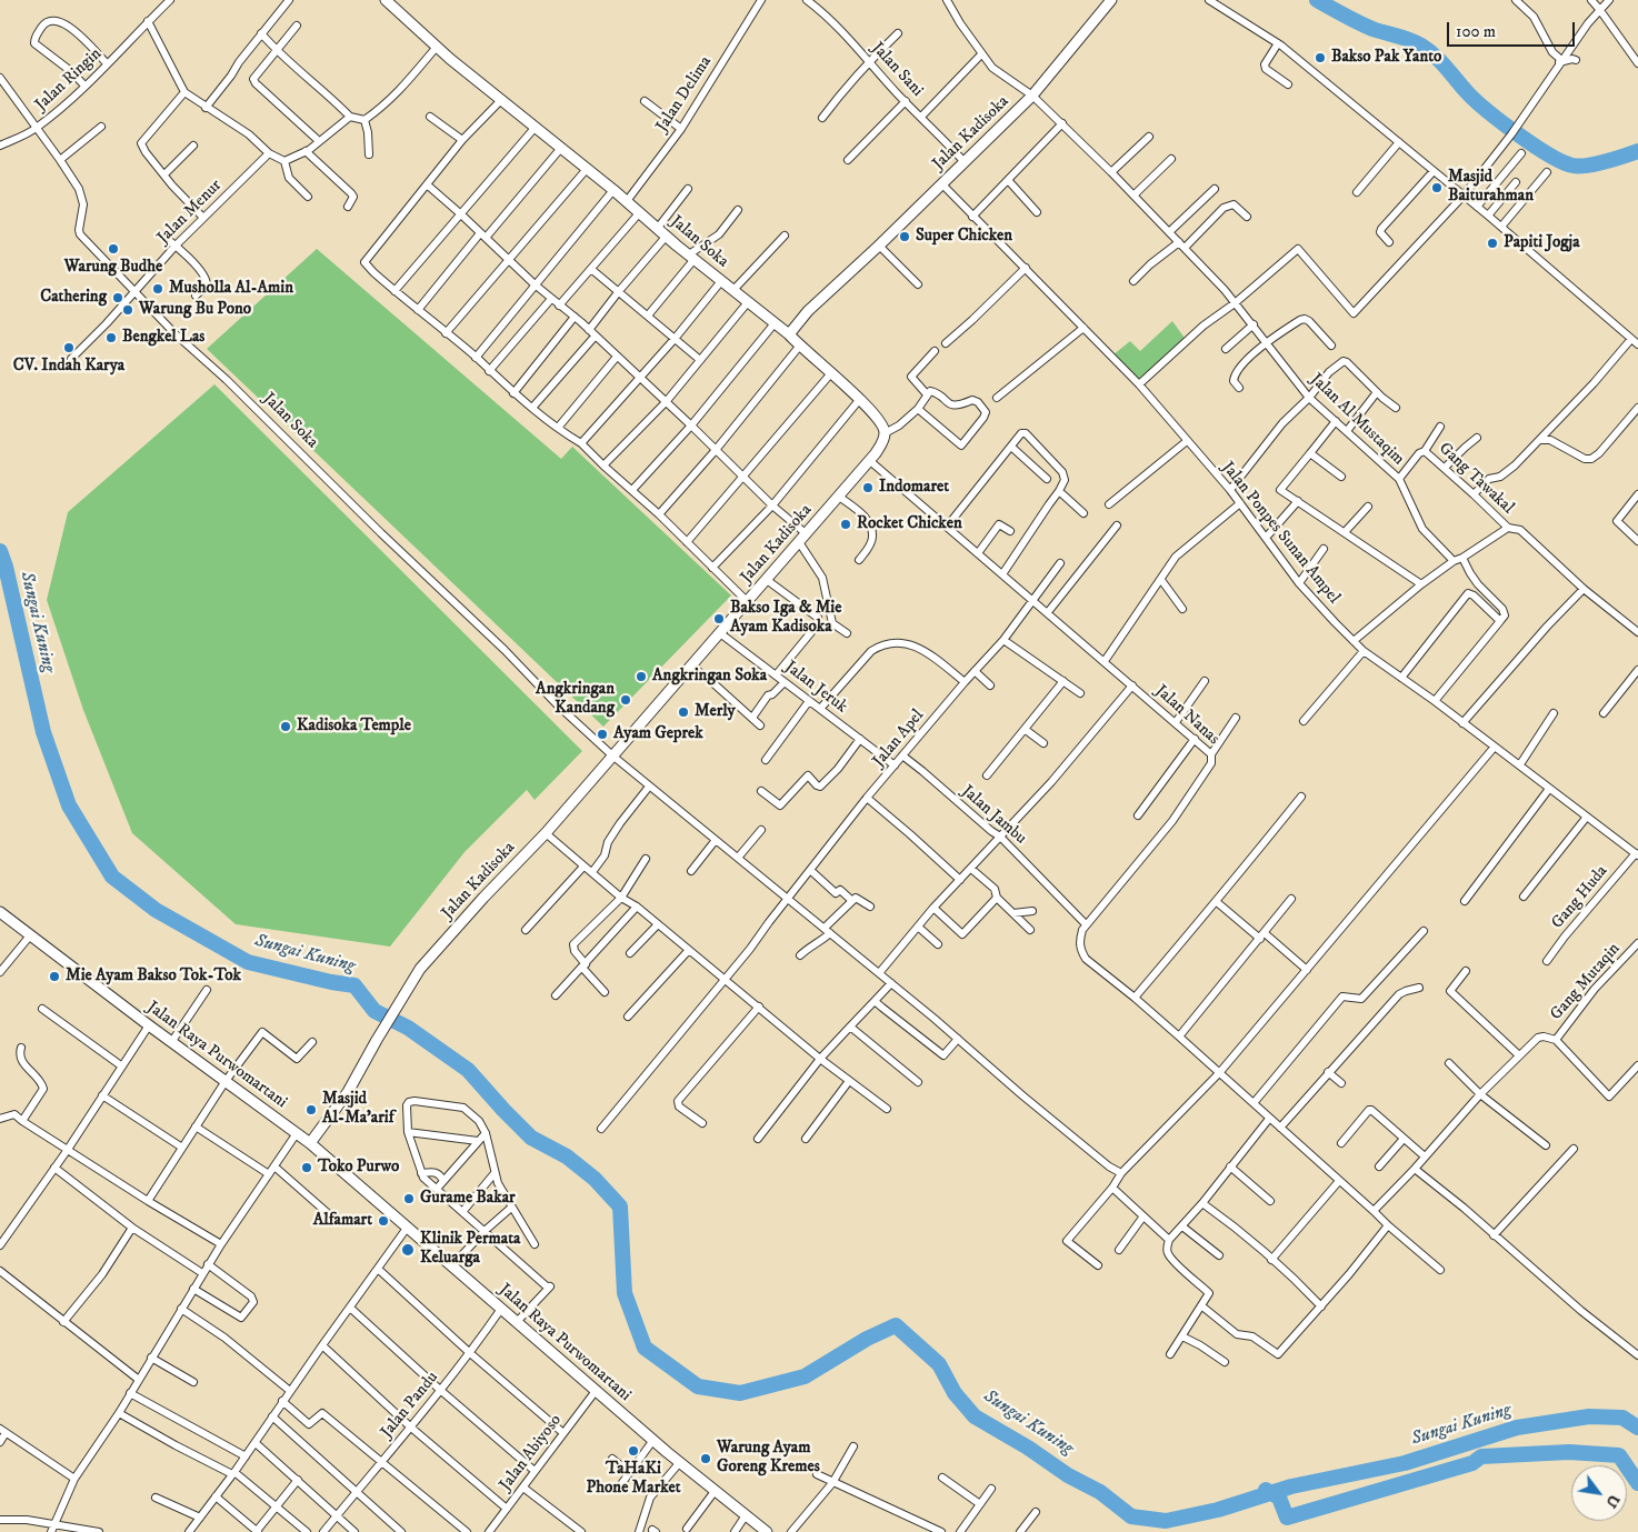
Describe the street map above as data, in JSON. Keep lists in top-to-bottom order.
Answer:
{
  "streets": {
    "street": [
      "Jalan Sani",
      "Jalan Ringin",
      "Jalan Delima",
      "Jalan Kadisoka",
      "Jalan Menur",
      "Jalan Soka",
      "Jalan Al Mustaqim",
      "Gang Tawakal",
      "Jalan Ponpes Sunan Ampel",
      "Jalan Jeruk",
      "Jalan Nanas",
      "Jalan Apel",
      "Jalan Jambu",
      "Gang Huda",
      "Gang Mutaqin",
      "Jalan Raya Purwomartani",
      "Jalan Pandu",
      "Jalan Abiyoso"
    ]
  },
  "crossings": [
    ["Jalan Sani", "Jalan Kadisoka"],
    ["Jalan Ringin", "Jalan Soka"],
    ["Jalan Delima", "Jalan Soka"],
    ["Jalan Kadisoka", "Jalan Soka"],
    ["Jalan Kadisoka", "Jalan Al Mustaqim"],
    ["Jalan Kadisoka", "Jalan Ponpes Sunan Ampel"],
    ["Jalan Kadisoka", "Jalan Jeruk"],
    ["Jalan Kadisoka", "Jalan Nanas"],
    ["Jalan Kadisoka", "Jalan Raya Purwomartani"],
    ["Jalan Menur", "Jalan Soka"],
    ["Jalan Soka", "Jalan Apel"],
    ["Jalan Ponpes Sunan Ampel", "Gang Huda"],
    ["Jalan Jeruk", "Jalan Apel"],
    ["Jalan Nanas", "Jalan Apel"],
    ["Jalan Nanas", "Jalan Jambu"],
    ["Jalan Apel", "Jalan Jambu"],
    ["Jalan Raya Purwomartani", "Jalan Pandu"],
    ["Jalan Raya Purwomartani", "Jalan Abiyoso"]
  ],
  "water": ["Sungai Kuning"],
  "places": [
    "Bakso Pak Yanto",
    "Masjid Baiturahman",
    "Super Chicken",
    "Papiti Jogja",
    "Warung Budhe",
    "Musholla Al-Amin",
    "Cathering",
    "Warung Bu Pono",
    "Bengkel Las",
    "CV. Indah Karya",
    "Indomaret",
    "Rocket Chicken",
    "Bakso Iga & Mie Ayam Kadisoka",
    "Angkringan Soka",
    "Angkringan Kandang",
    "Merly",
    "Kadisoka Temple",
    "Ayam Geprek",
    "Mie Ayam Bakso Tok-Tok",
    "Masjid Al-Ma'arif",
    "Toko Purwo",
    "Gurame Bakar",
    "Alfamart",
    "Klinik Permata Keluarga",
    "TaHaKi Phone Market",
    "Warung Ayam Goreng Kremes"
  ],
  "scale_bar": "100 m",
  "north": "bottom right"
}
